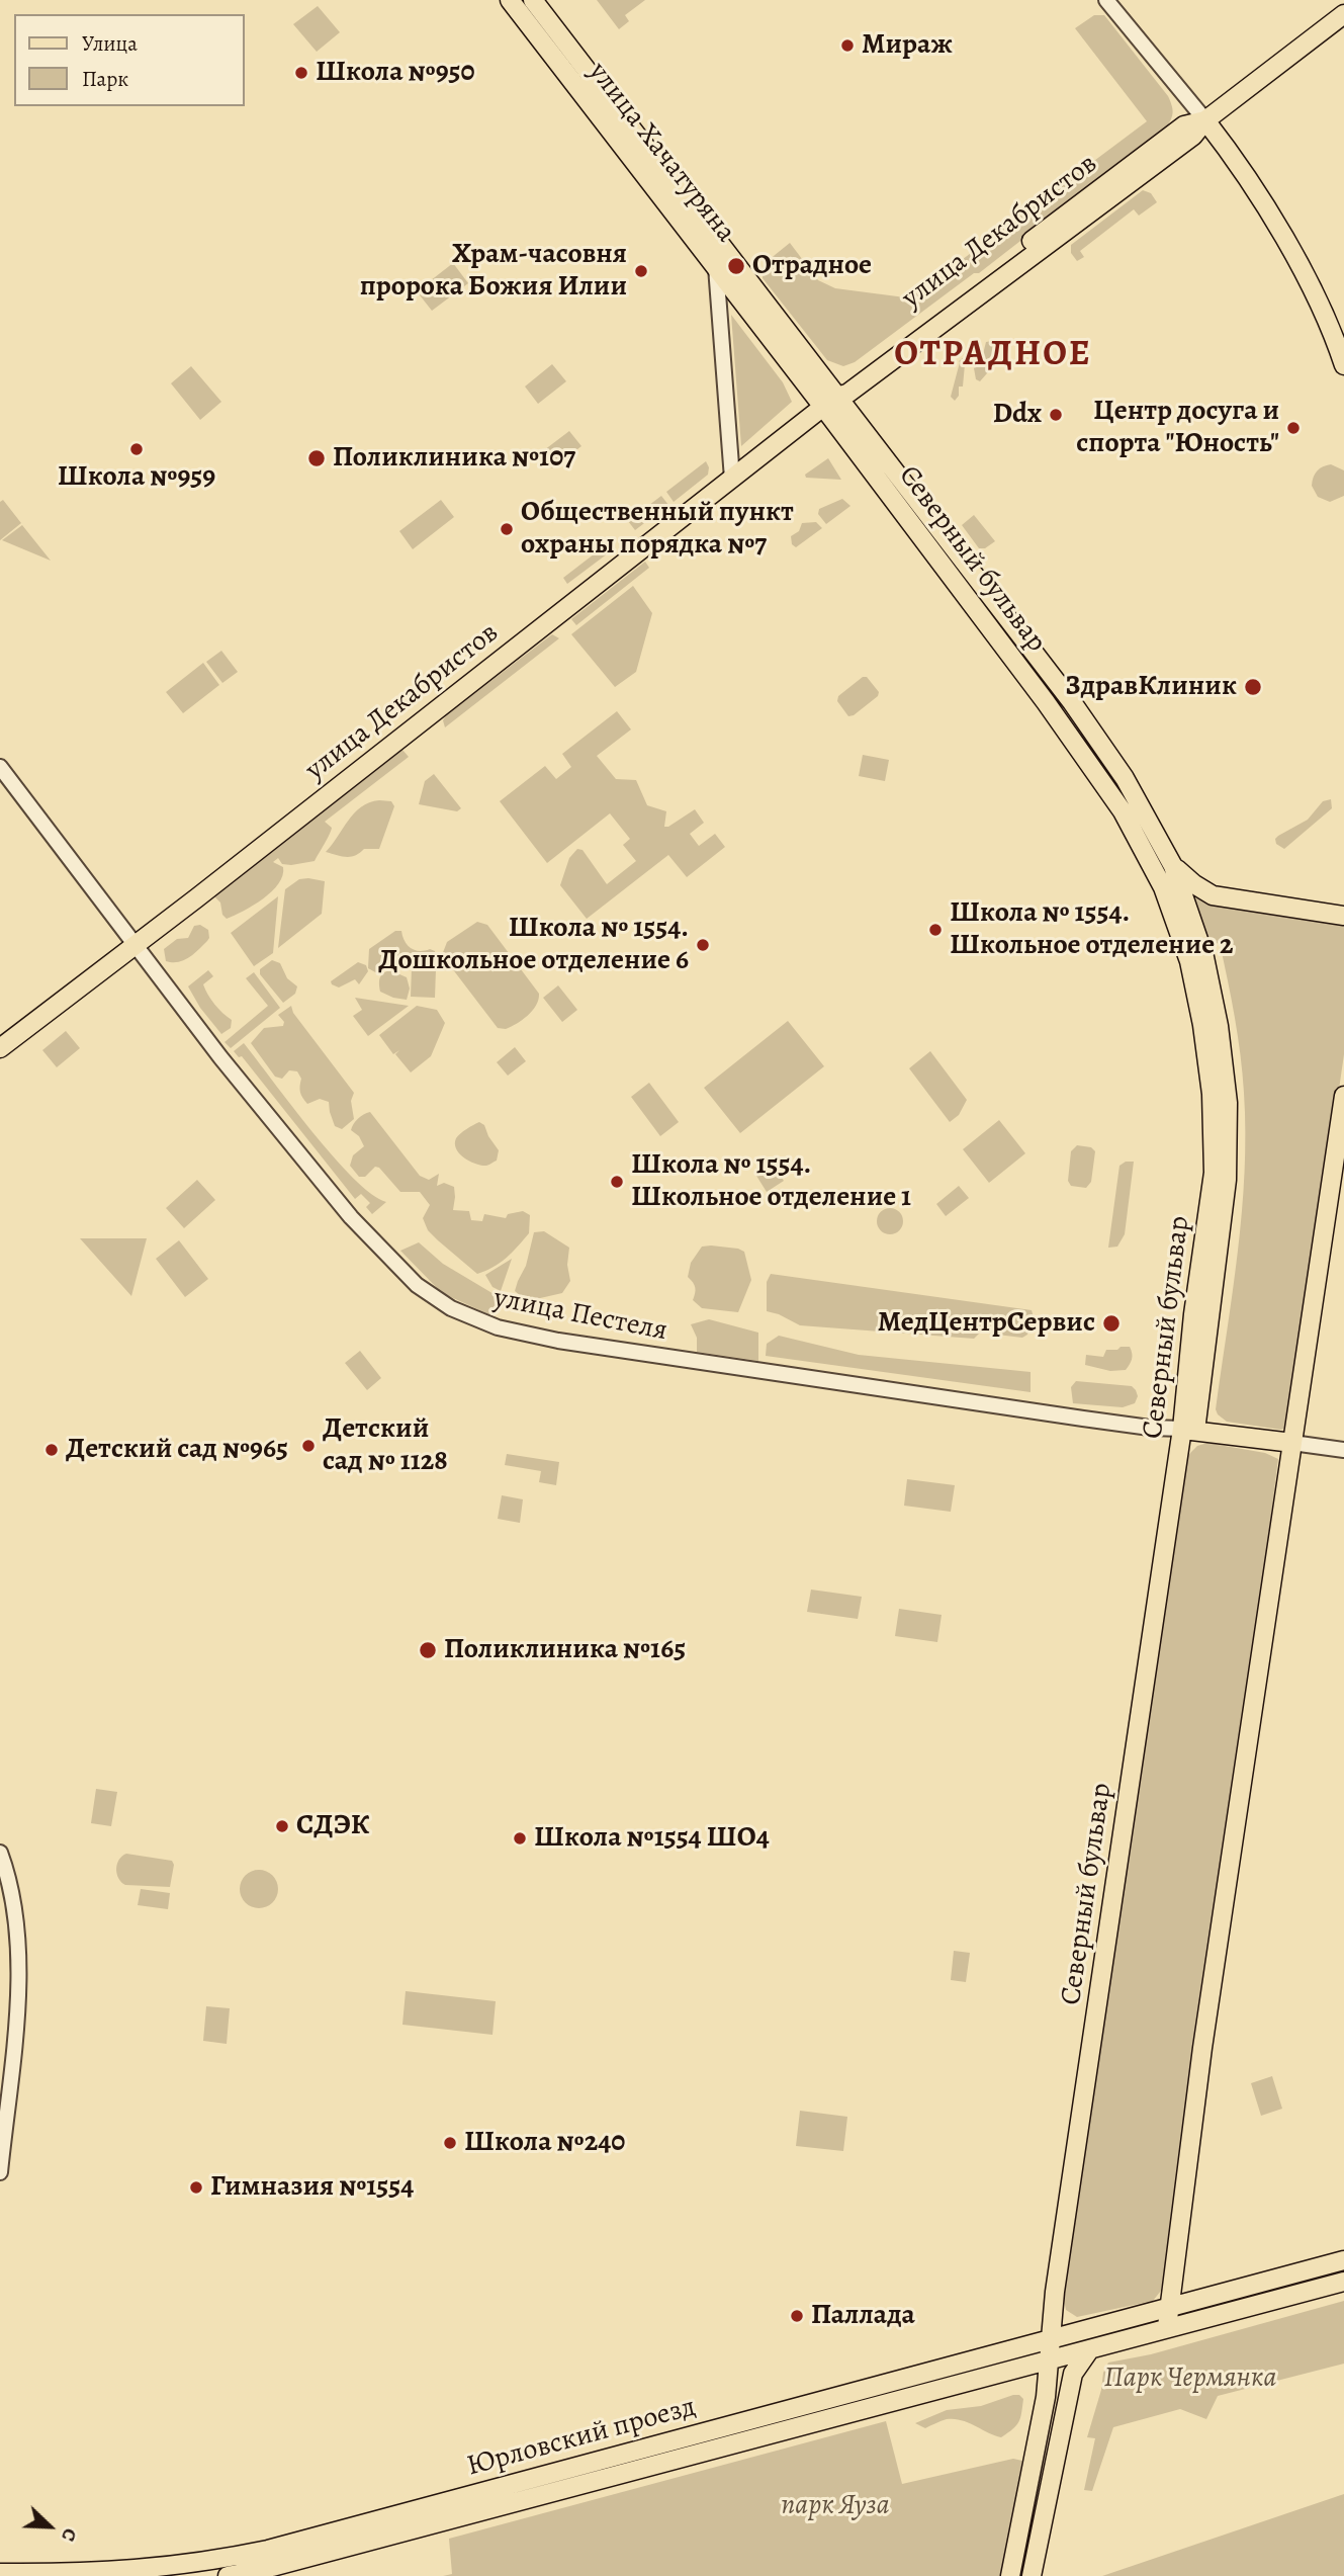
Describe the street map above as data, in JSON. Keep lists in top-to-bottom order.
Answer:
{
  "streets": {
    "main road": [
      "улица Хачатуряна",
      "улица Декабристов",
      "Северный бульвар",
      "Юрловский проезд"
    ],
    "street": ["улица Пестеля"]
  },
  "crossings": [
    ["улица Хачатуряна", "улица Декабристов"],
    ["улица Хачатуряна", "Северный бульвар"],
    ["улица Декабристов", "Северный бульвар"],
    ["улица Декабристов", "улица Пестеля"],
    ["Северный бульвар", "улица Пестеля"],
    ["Северный бульвар", "Юрловский проезд"]
  ],
  "districts": ["ОТРАДНОЕ"],
  "parks": ["Парк Чермянка", "парк Яуза"],
  "places": [
    "Мираж",
    "Школа №950",
    "Отрадное",
    "Храм-часовня пророка Божия Илии",
    "Ddx",
    "Центр досуга и спорта \"Юность\"",
    "Школа №959",
    "Поликлиника №107",
    "Общественный пункт охраны порядка №7",
    "ЗдравКлиник",
    "Школа № 1554. Школьное отделение 2",
    "Школа № 1554. Дошкольное отделение 6",
    "Школа № 1554. Школьное отделение 1",
    "МедЦентрСервис",
    "Детский сад № 1128",
    "Детский сад №965",
    "Поликлиника №165",
    "СДЭК",
    "Школа №1554 ШО4",
    "Школа №240",
    "Гимназия №1554",
    "Паллада"
  ],
  "legend": ["Улица", "Парк"],
  "north": "bottom right"
}
